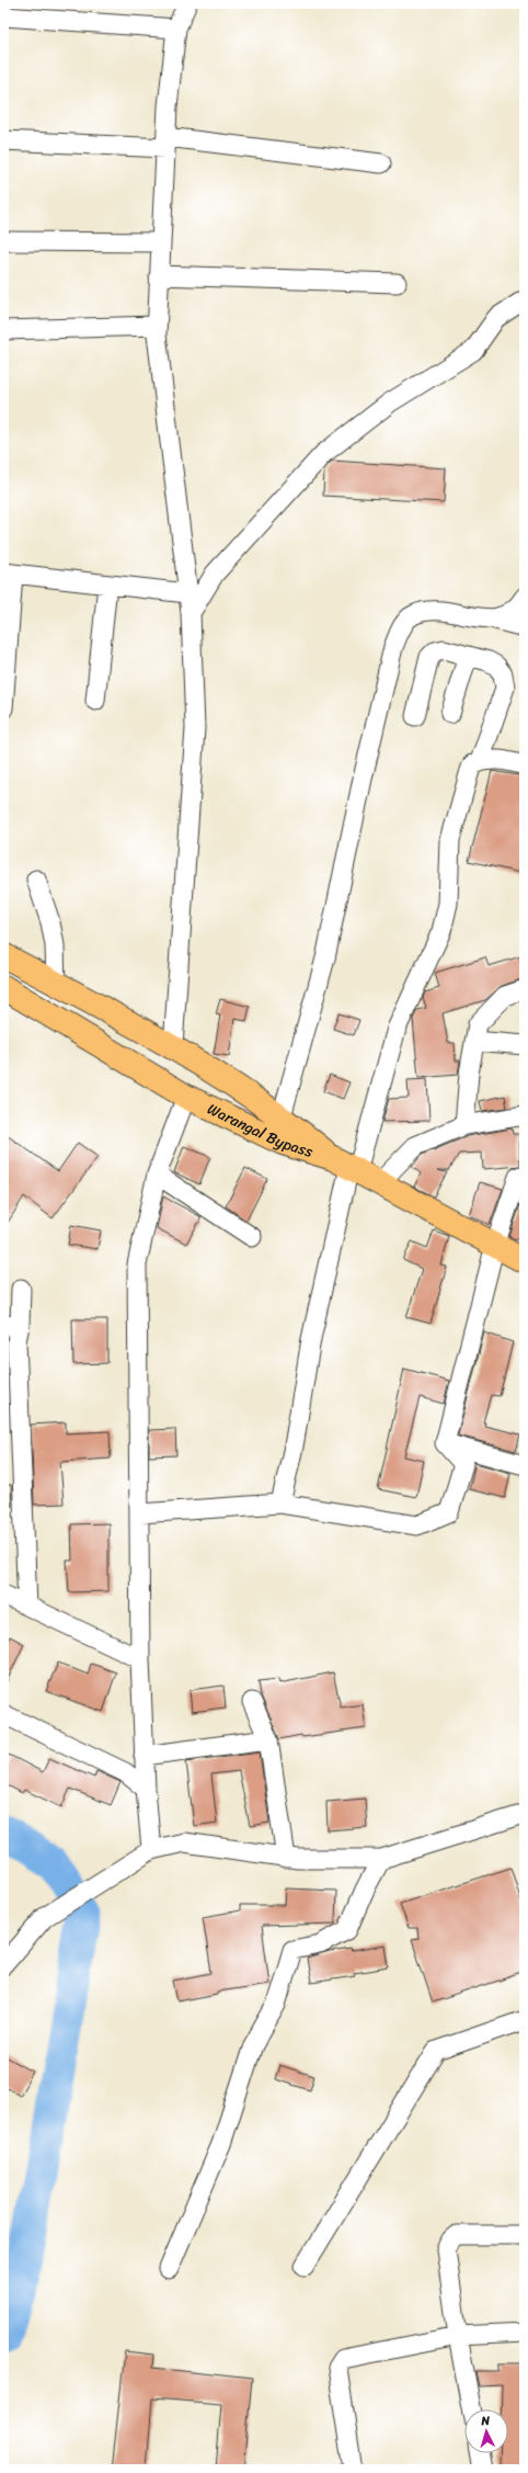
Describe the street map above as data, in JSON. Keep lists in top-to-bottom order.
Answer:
{
  "streets": {
    "main road": ["Warangal Bypass"]
  },
  "north": "top"
}
